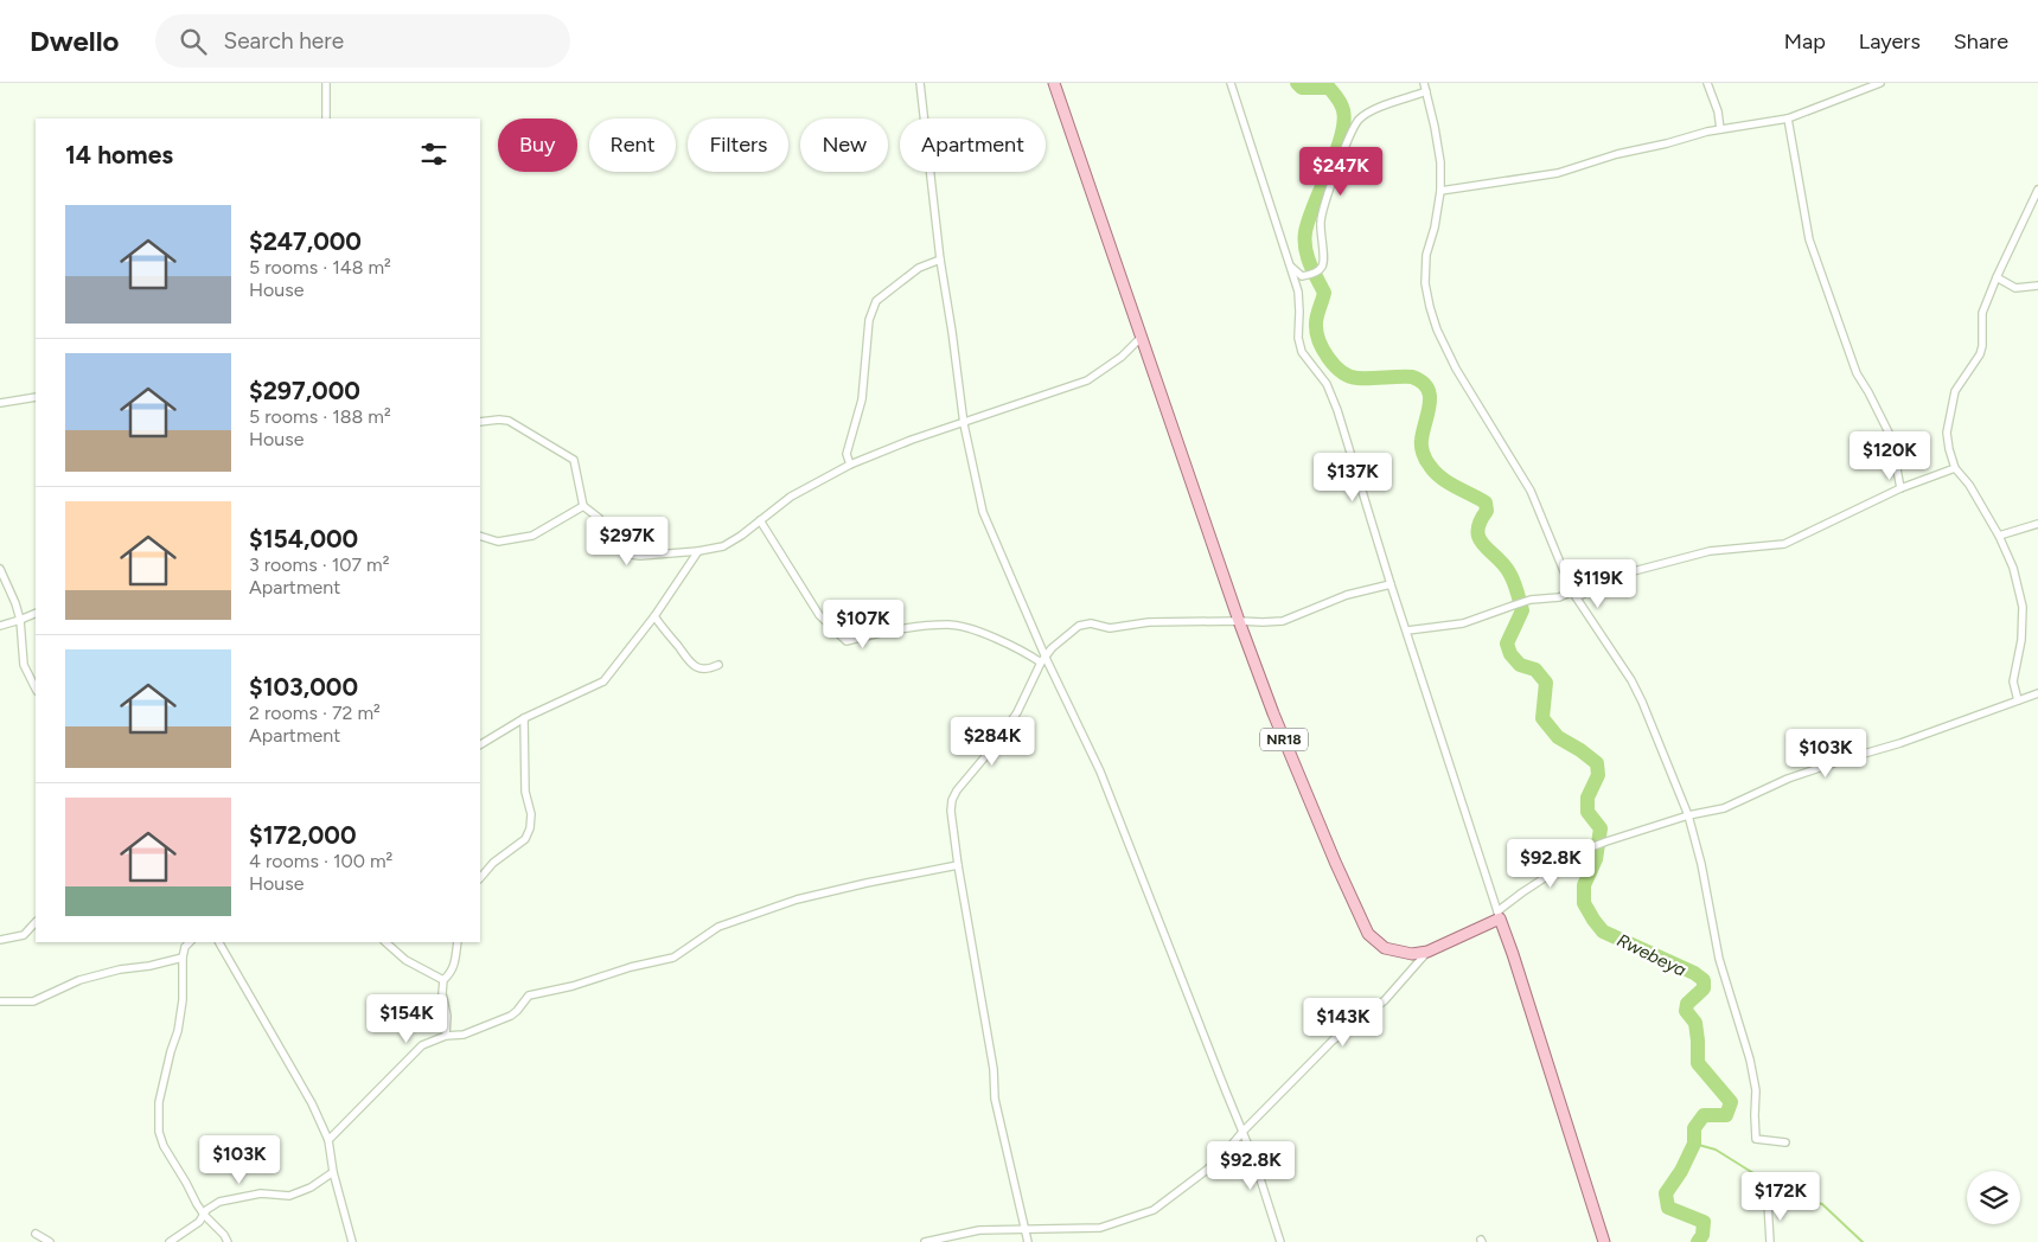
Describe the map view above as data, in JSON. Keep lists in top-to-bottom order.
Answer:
{
  "streets": {
    "main road": ["NR18"]
  },
  "water": ["Rwebeya"],
  "page": {
    "header": "Dwello",
    "search": "Search here",
    "nav": ["Map", "Layers", "Share"],
    "chip": [
      "Buy",
      "Rent",
      "Filters",
      "New",
      "Apartment"
    ],
    "heading": "14 homes",
    "price": [
      "$247K",
      "$120K",
      "$137K",
      "$297K",
      "$119K",
      "$107K",
      "$284K",
      "$103K",
      "$92.8K",
      "$154K",
      "$143K",
      "$103K",
      "$92.8K",
      "$172K"
    ],
    "list": [
      {
        "name": "$247,000",
        "note": "5 rooms · 148 m² · House"
      },
      {
        "name": "$297,000",
        "note": "5 rooms · 188 m² · House"
      },
      {
        "name": "$154,000",
        "note": "3 rooms · 107 m² · Apartment"
      },
      {
        "name": "$103,000",
        "note": "2 rooms · 72 m² · Apartment"
      },
      {
        "name": "$172,000",
        "note": "4 rooms · 100 m² · House"
      }
    ]
  }
}
